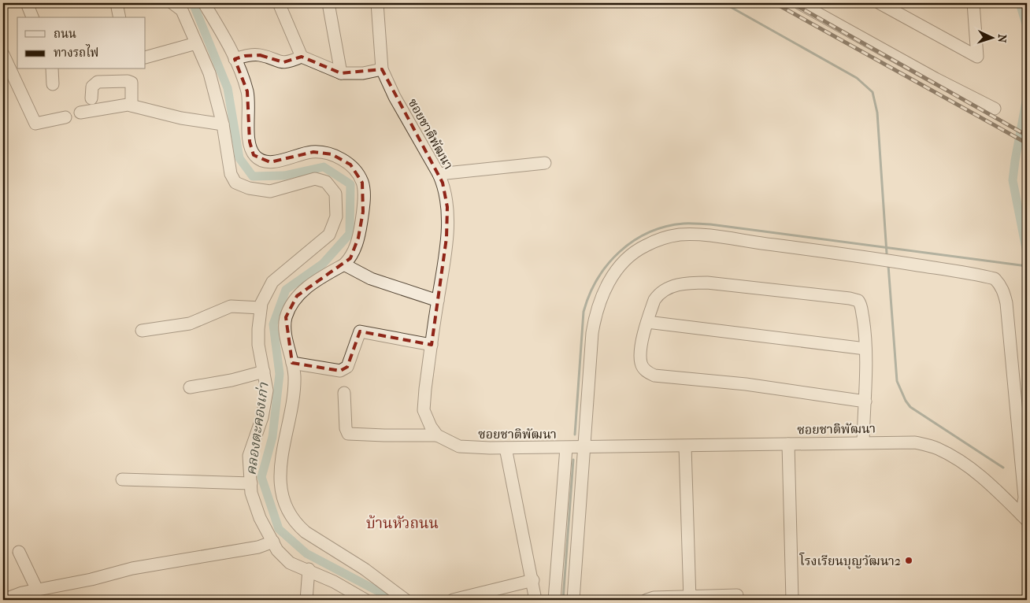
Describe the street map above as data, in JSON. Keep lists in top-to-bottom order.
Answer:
{
  "streets": {
    "street": ["ซอยชาติพัฒนา"]
  },
  "districts": ["บ้านหัวถนน"],
  "water": ["คลองตะคองเก่า"],
  "places": ["โรงเรียนบุญวัฒนา2"],
  "legend": ["ถนน", "ทางรถไฟ"],
  "north": "right"
}
